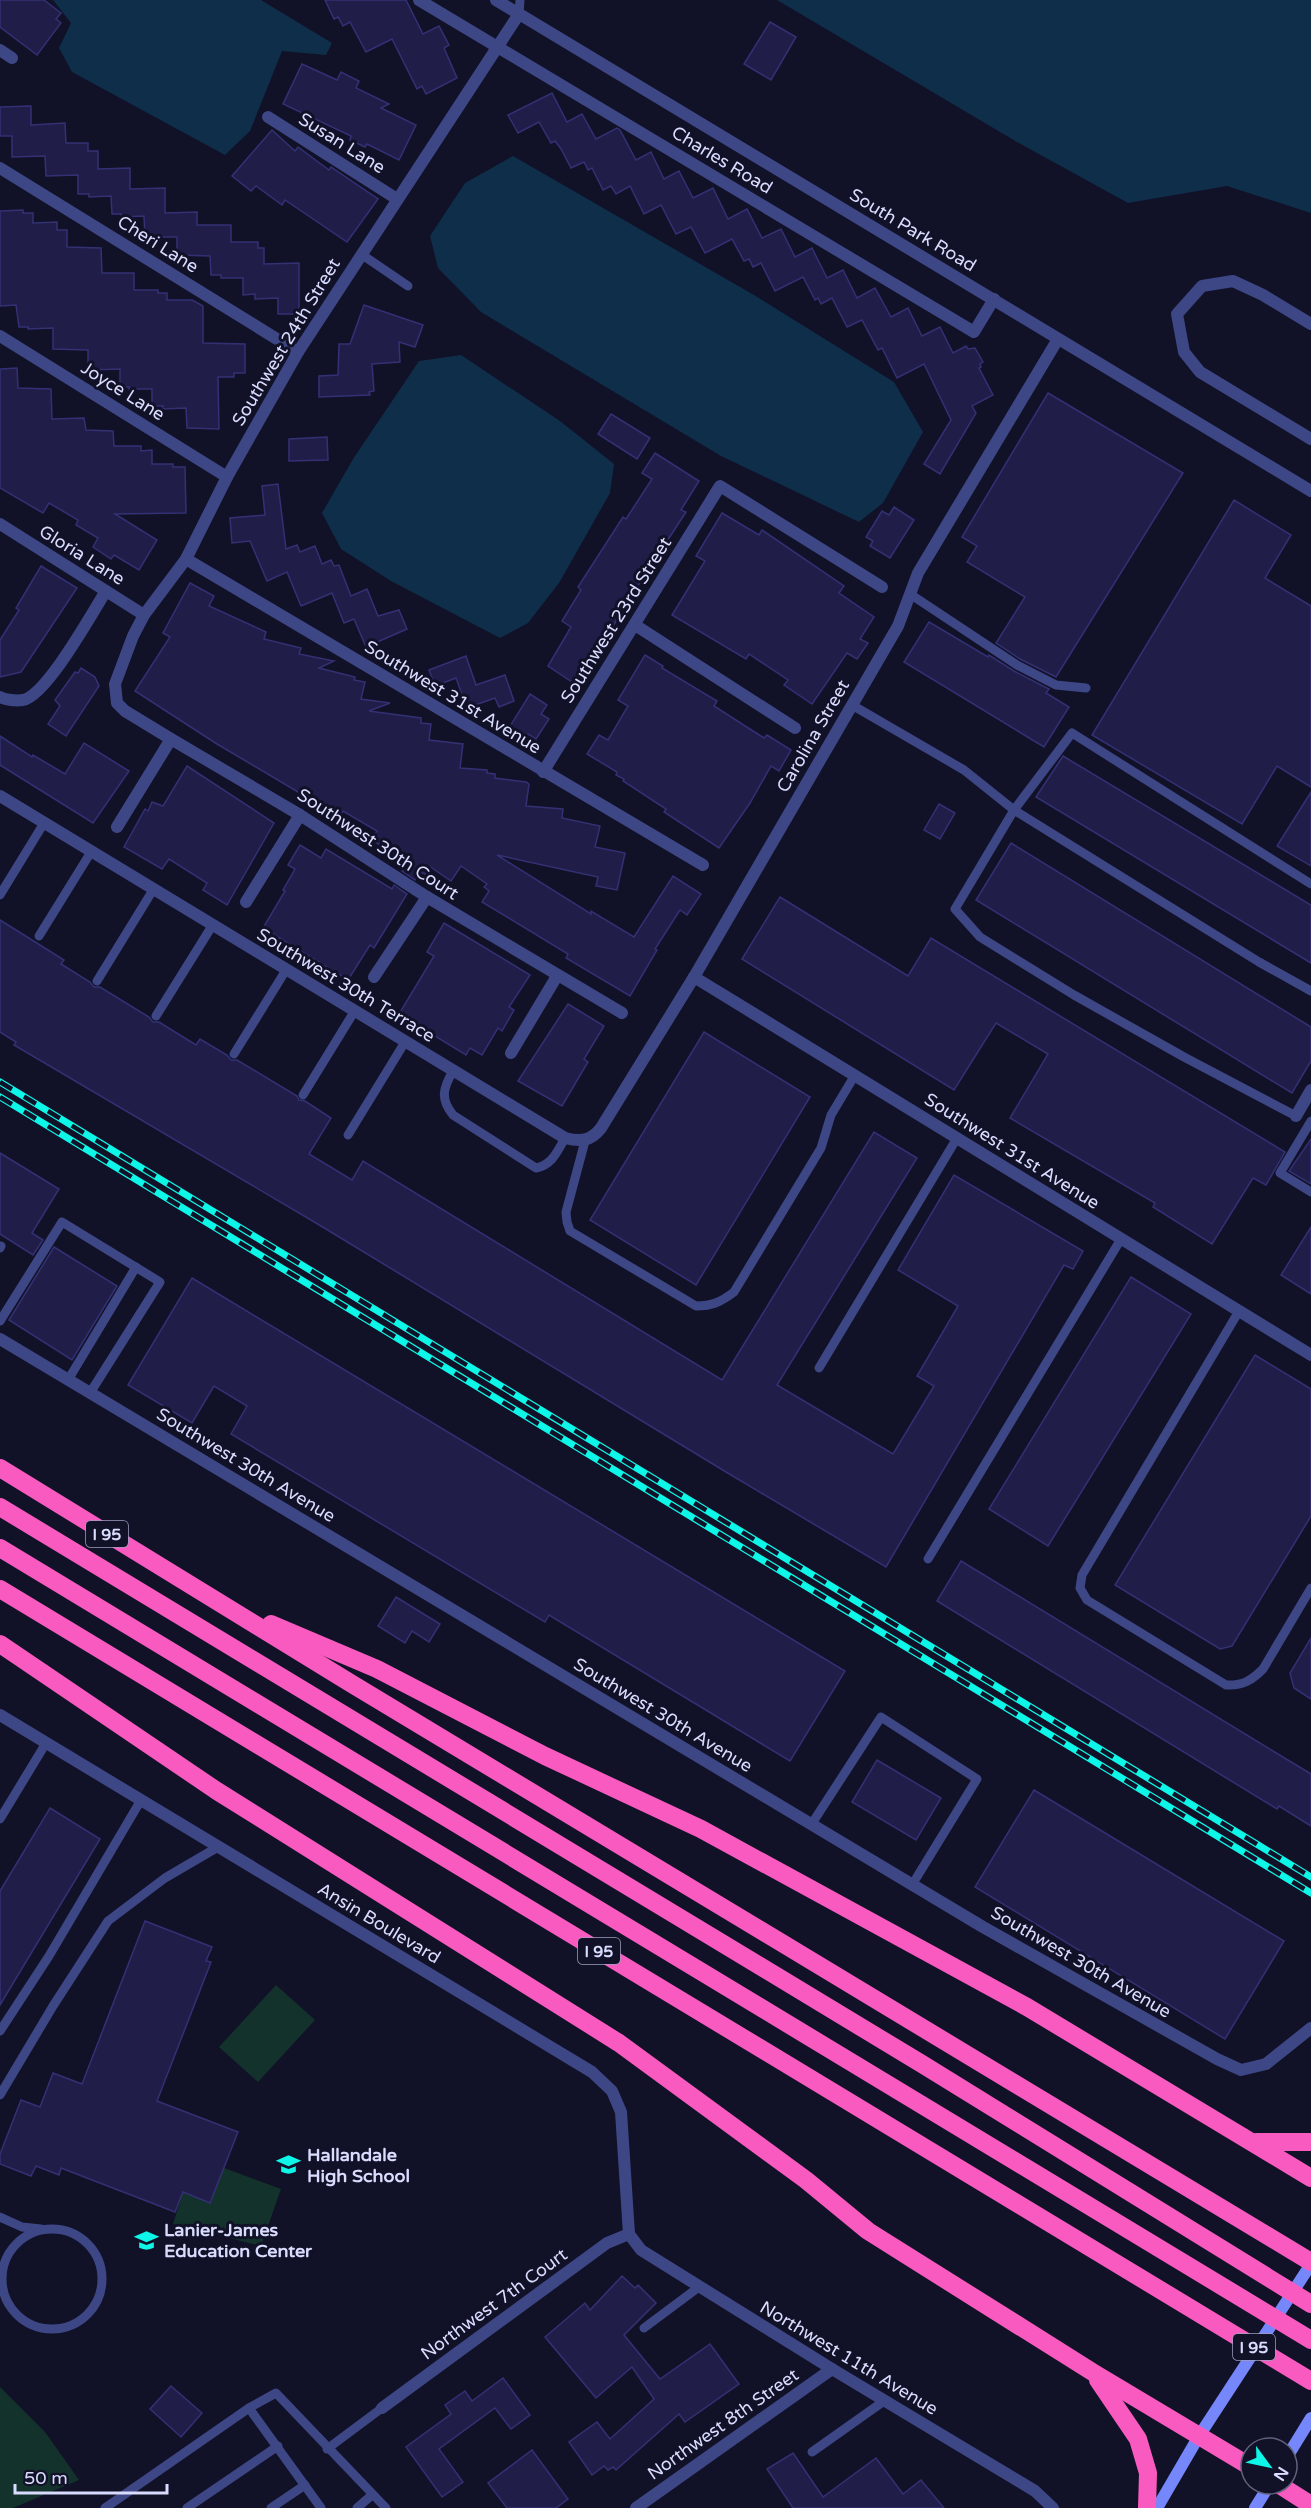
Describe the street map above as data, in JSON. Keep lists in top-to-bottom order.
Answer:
{
  "streets": {
    "highway": ["I 95"],
    "street": [
      "Susan Lane",
      "Charles Road",
      "South Park Road",
      "Cheri Lane",
      "Southwest 24th Street",
      "Joyce Lane",
      "Gloria Lane",
      "Southwest 23rd Street",
      "Southwest 31st Avenue",
      "Carolina Street",
      "Southwest 30th Court",
      "Southwest 30th Terrace",
      "Southwest 30th Avenue",
      "Ansin Boulevard",
      "Northwest 7th Court",
      "Northwest 11th Avenue",
      "Northwest 8th Street"
    ]
  },
  "crossings": [
    ["Susan Lane", "Southwest 24th Street"],
    ["Charles Road", "South Park Road"],
    ["Charles Road", "Southwest 24th Street"],
    ["South Park Road", "Southwest 24th Street"],
    ["South Park Road", "Carolina Street"],
    ["Cheri Lane", "Southwest 24th Street"],
    ["Southwest 24th Street", "Joyce Lane"],
    ["Southwest 24th Street", "Gloria Lane"],
    ["Southwest 24th Street", "Southwest 31st Avenue"],
    ["Southwest 24th Street", "Southwest 30th Court"],
    ["Southwest 23rd Street", "Southwest 31st Avenue"],
    ["Southwest 31st Avenue", "Carolina Street"],
    ["Carolina Street", "Southwest 30th Terrace"],
    ["Ansin Boulevard", "Northwest 7th Court"],
    ["Ansin Boulevard", "Northwest 11th Avenue"],
    ["Northwest 7th Court", "Northwest 11th Avenue"],
    ["Northwest 11th Avenue", "Northwest 8th Street"]
  ],
  "places": {
    "school or university": ["Hallandale High School", "Lanier-James Education Center"]
  },
  "scale_bar": "50 m",
  "north": "bottom right"
}
